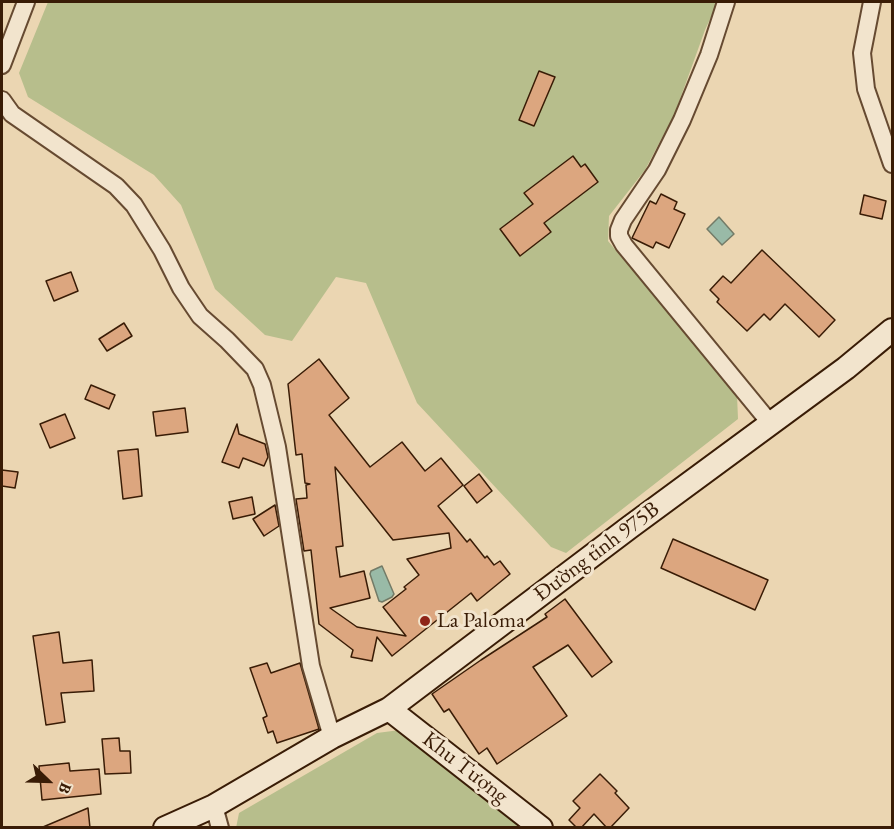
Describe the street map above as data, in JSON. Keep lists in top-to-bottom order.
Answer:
{
  "streets": {
    "main road": ["Đường tỉnh 975B", "Khu Tượng"]
  },
  "crossings": [
    ["Đường tỉnh 975B", "Khu Tượng"]
  ],
  "places": ["La Paloma"],
  "north": "bottom right"
}
